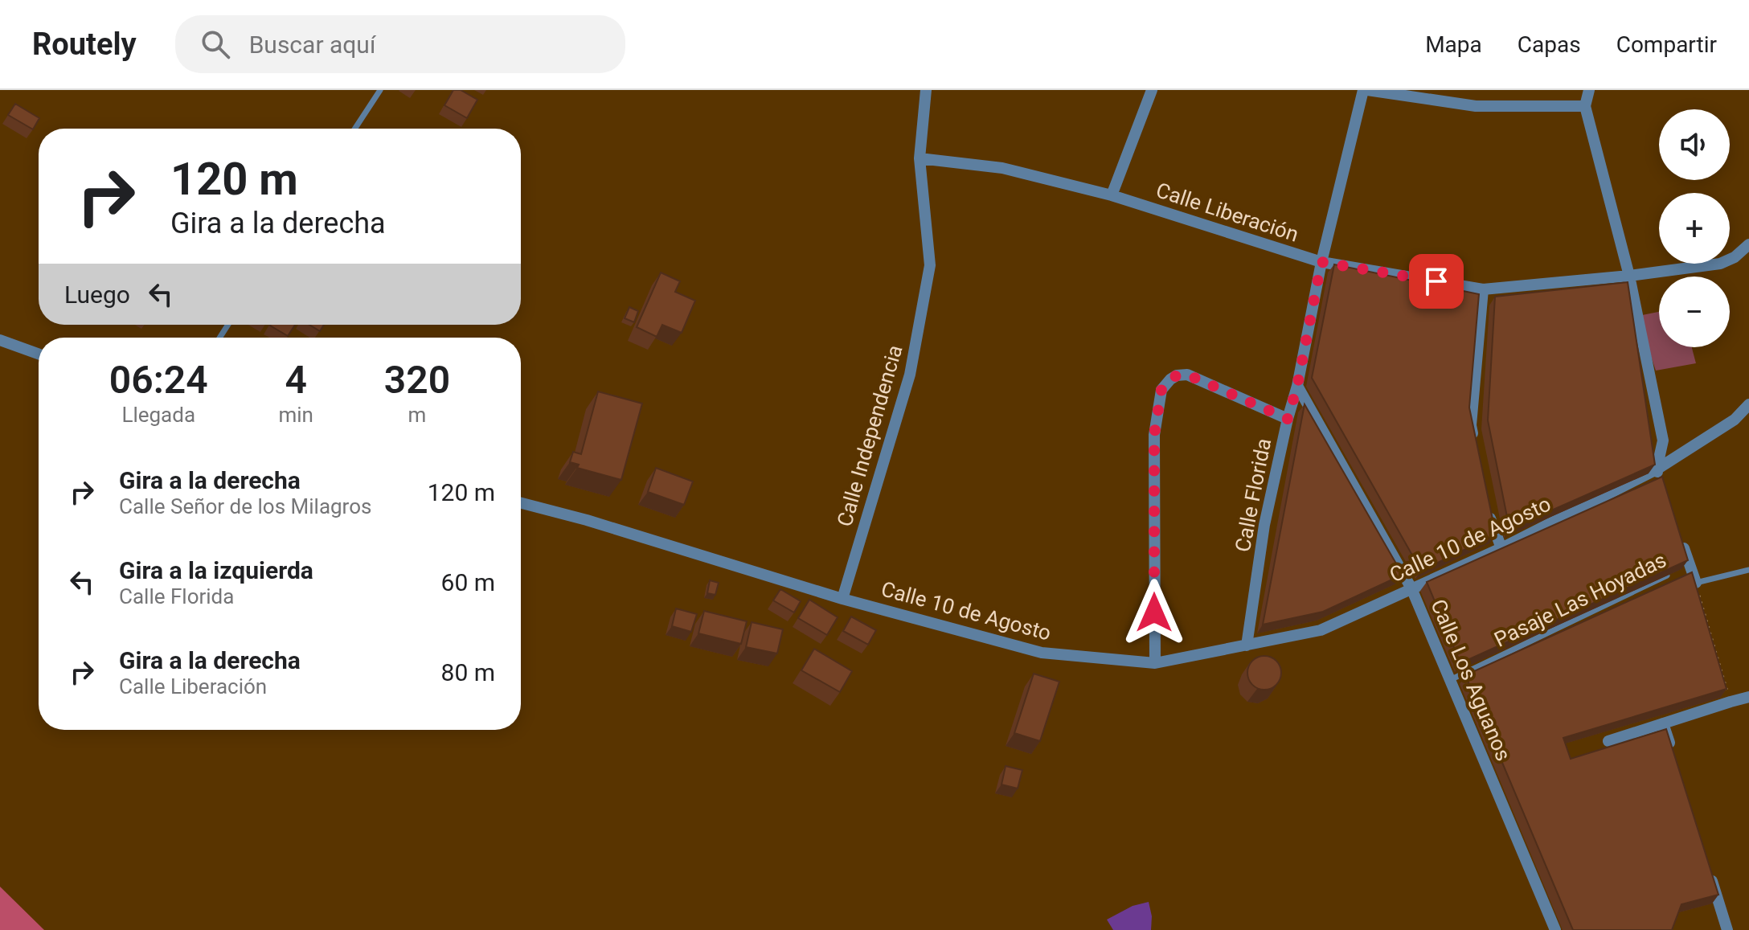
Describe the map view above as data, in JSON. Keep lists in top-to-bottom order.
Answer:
{
  "streets": {
    "street": [
      "Calle Liberación",
      "Calle Independencia",
      "Calle Florida",
      "Calle 10 de Agosto",
      "Calle Los Aguanos"
    ],
    "lane": ["Pasaje Las Hoyadas"]
  },
  "crossings": [
    ["Calle Liberación", "Calle Independencia"],
    ["Calle Liberación", "Calle Florida"],
    ["Calle Independencia", "Calle 10 de Agosto"],
    ["Calle Florida", "Calle 10 de Agosto"],
    ["Calle Florida", "Calle Los Aguanos"],
    ["Calle 10 de Agosto", "Calle Los Aguanos"],
    ["Pasaje Las Hoyadas", "Calle Los Aguanos"]
  ],
  "page": {
    "header": "Routely",
    "search": "Buscar aquí",
    "nav": ["Mapa", "Capas", "Compartir"],
    "map_buttons": ["+", "−"],
    "turn": ["120 m", "Gira a la derecha"],
    "then": "Luego",
    "eta": [
      "06:24",
      "Llegada",
      "4",
      "min",
      "320",
      "m"
    ],
    "list": [
      {
        "name": "Gira a la derecha",
        "note": "Calle Señor de los Milagros",
        "value": "120 m"
      },
      {
        "name": "Gira a la izquierda",
        "note": "Calle Florida",
        "value": "60 m"
      },
      {
        "name": "Gira a la derecha",
        "note": "Calle Liberación",
        "value": "80 m"
      }
    ]
  }
}
